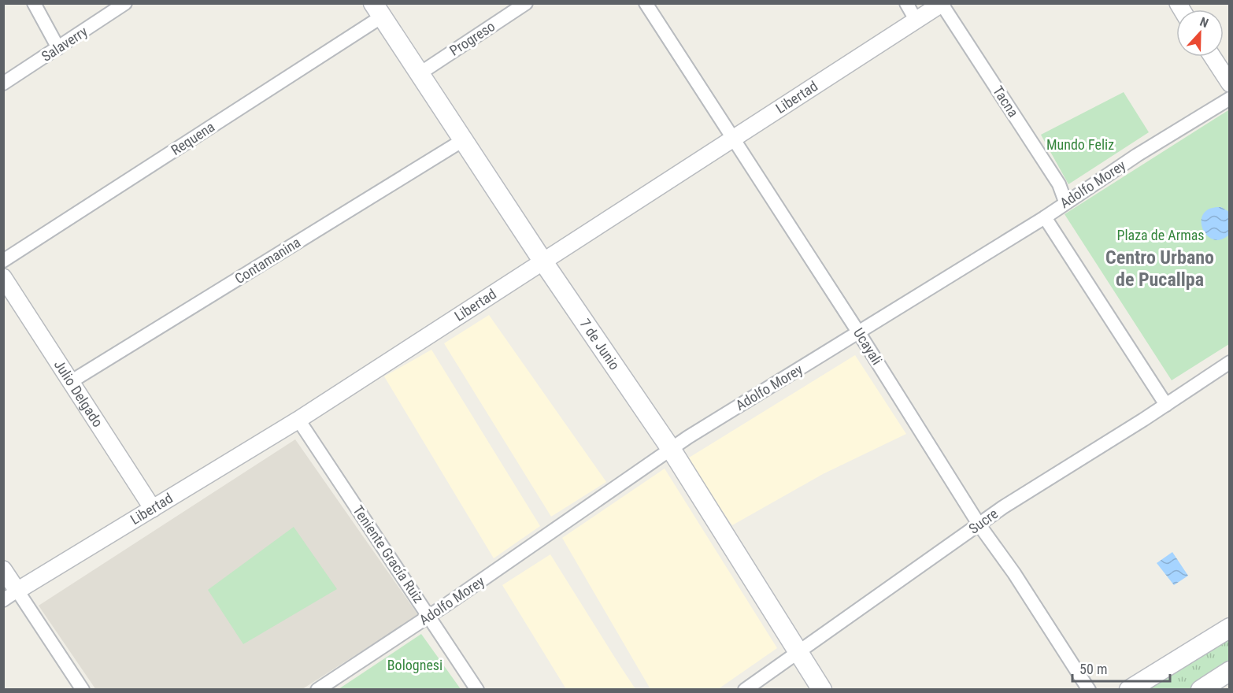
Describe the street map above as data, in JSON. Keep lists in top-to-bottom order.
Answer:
{
  "streets": {
    "main road": ["7 de Junio"],
    "street": [
      "Progreso",
      "Salaverry",
      "Libertad",
      "Tacna",
      "Requena",
      "Adolfo Morey",
      "Contamanina",
      "Ucayali",
      "Julio Delgado",
      "Sucre",
      "Teniente Gracía Ruiz"
    ]
  },
  "crossings": [
    ["Progreso", "7 de Junio"],
    ["Libertad", "Tacna"],
    ["Libertad", "7 de Junio"],
    ["Libertad", "Ucayali"],
    ["Libertad", "Julio Delgado"],
    ["Libertad", "Teniente Gracía Ruiz"],
    ["Tacna", "Adolfo Morey"],
    ["Requena", "7 de Junio"],
    ["Adolfo Morey", "7 de Junio"],
    ["Adolfo Morey", "Ucayali"],
    ["Adolfo Morey", "Teniente Gracía Ruiz"],
    ["Contamanina", "7 de Junio"],
    ["Contamanina", "Julio Delgado"],
    ["7 de Junio", "Sucre"],
    ["Ucayali", "Sucre"]
  ],
  "districts": ["Centro Urbano de Pucallpa"],
  "parks": ["Mundo Feliz", "Plaza de Armas", "Bolognesi"],
  "scale_bar": "50 m",
  "north": "top"
}
